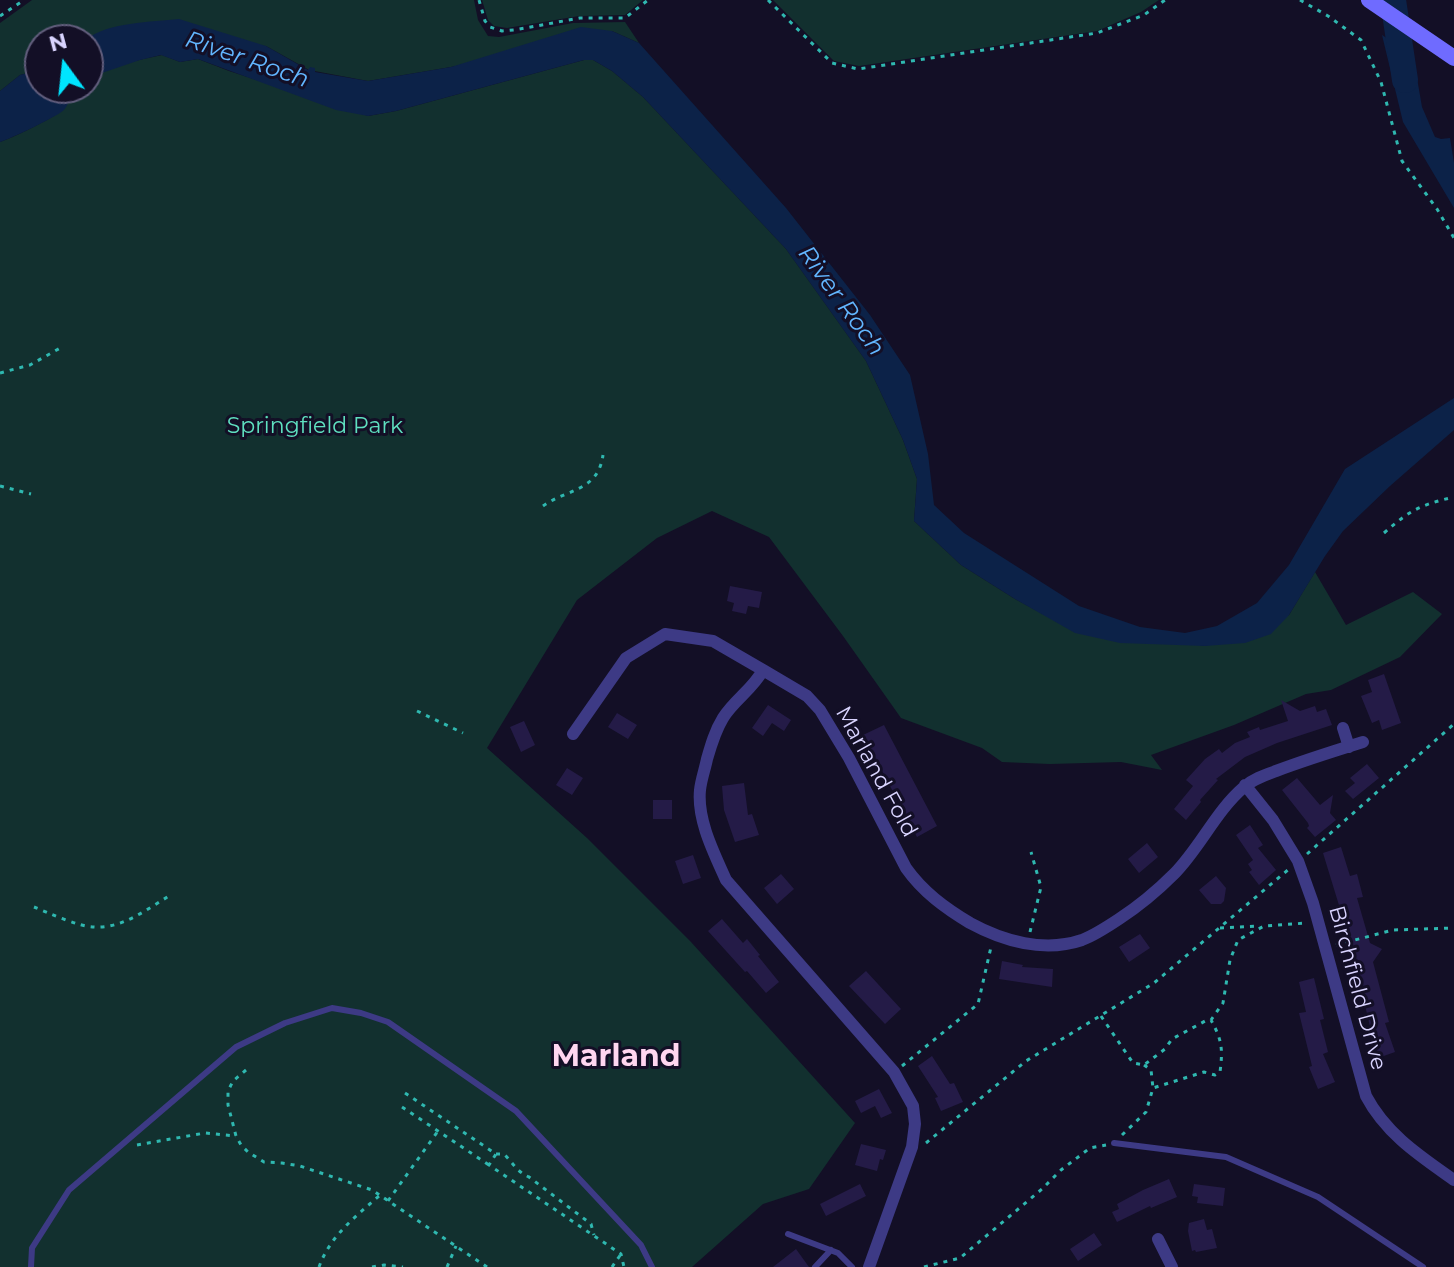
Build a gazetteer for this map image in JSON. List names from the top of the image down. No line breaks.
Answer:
{"streets":{"street":["Marland Fold","Birchfield Drive"]},"crossings":[["Marland Fold","Birchfield Drive"]],"districts":["Marland"],"water":["River Roch"],"parks":["Springfield Park"],"north":"top"}
